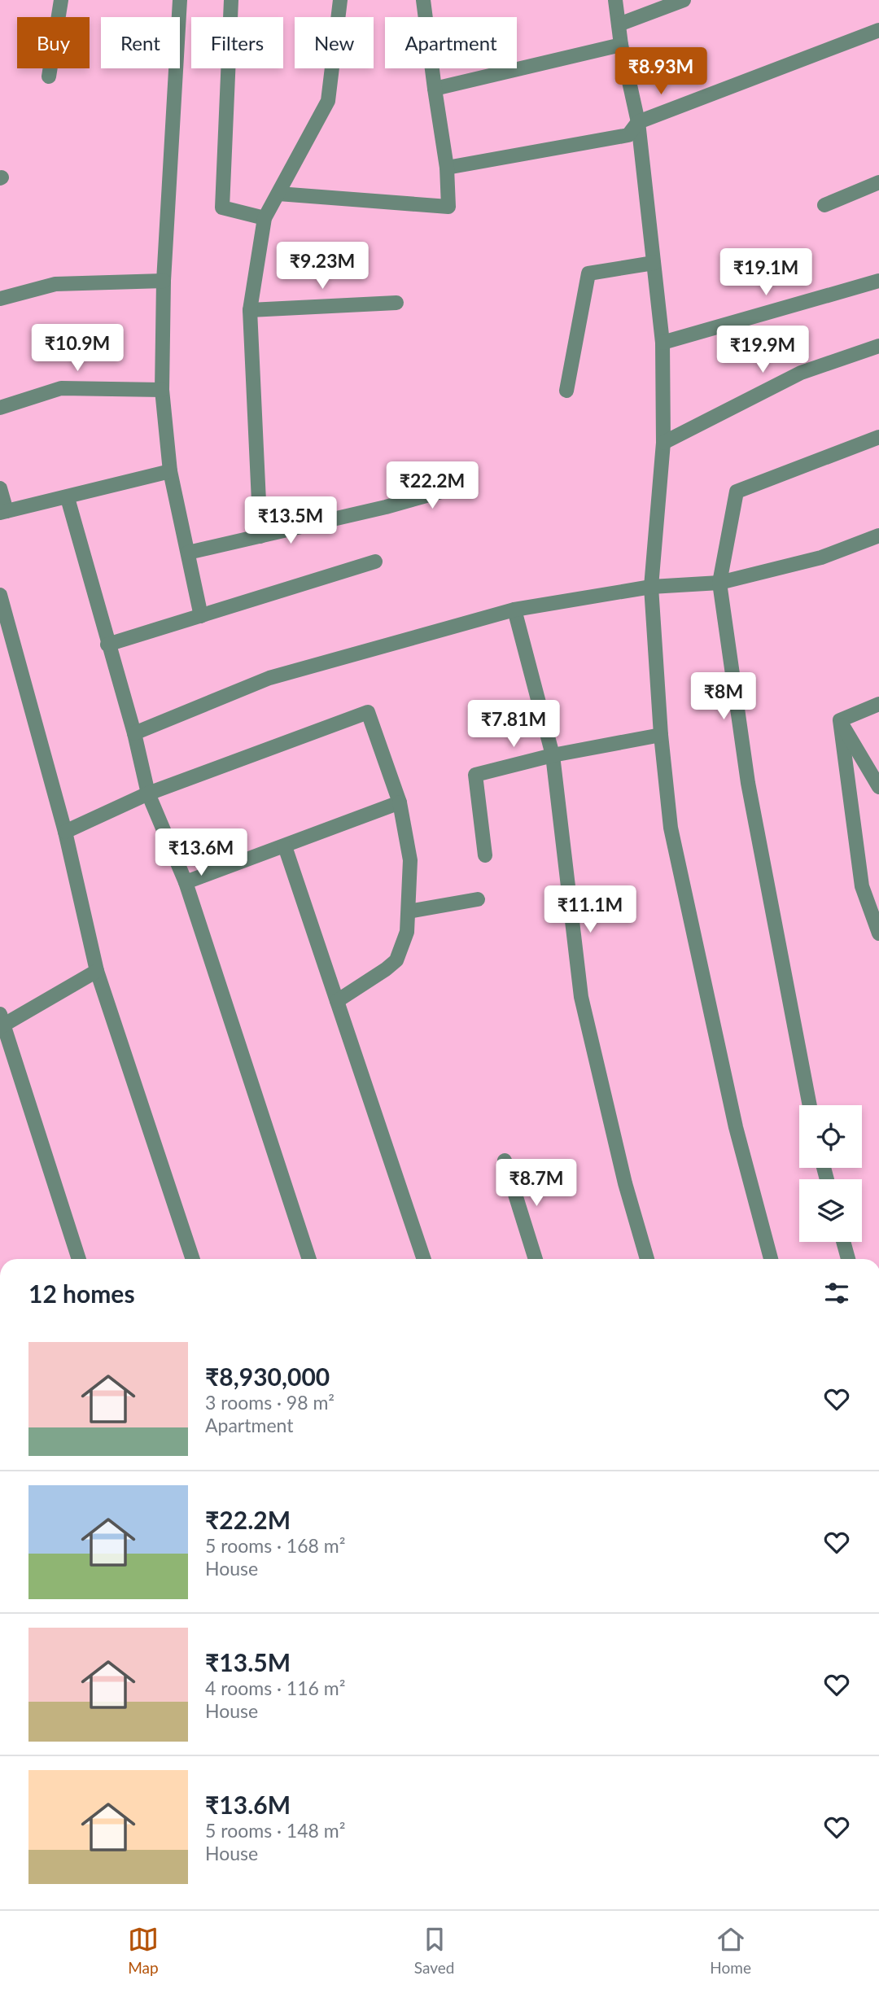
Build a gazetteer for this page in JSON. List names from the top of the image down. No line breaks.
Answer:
{"page":{"chip":["Buy","Rent","Filters","New","Apartment"],"price":["₹8.93M","₹9.23M","₹19.1M","₹10.9M","₹19.9M","₹22.2M","₹13.5M","₹8M","₹7.81M","₹13.6M","₹11.1M","₹8.7M"],"heading":"12 homes","list":[{"name":"₹8,930,000","note":"3 rooms · 98 m² · Apartment"},{"name":"₹22.2M","note":"5 rooms · 168 m² · House"},{"name":"₹13.5M","note":"4 rooms · 116 m² · House"},{"name":"₹13.6M","note":"5 rooms · 148 m² · House"}],"tabs":["Map","Saved","Home"]}}
